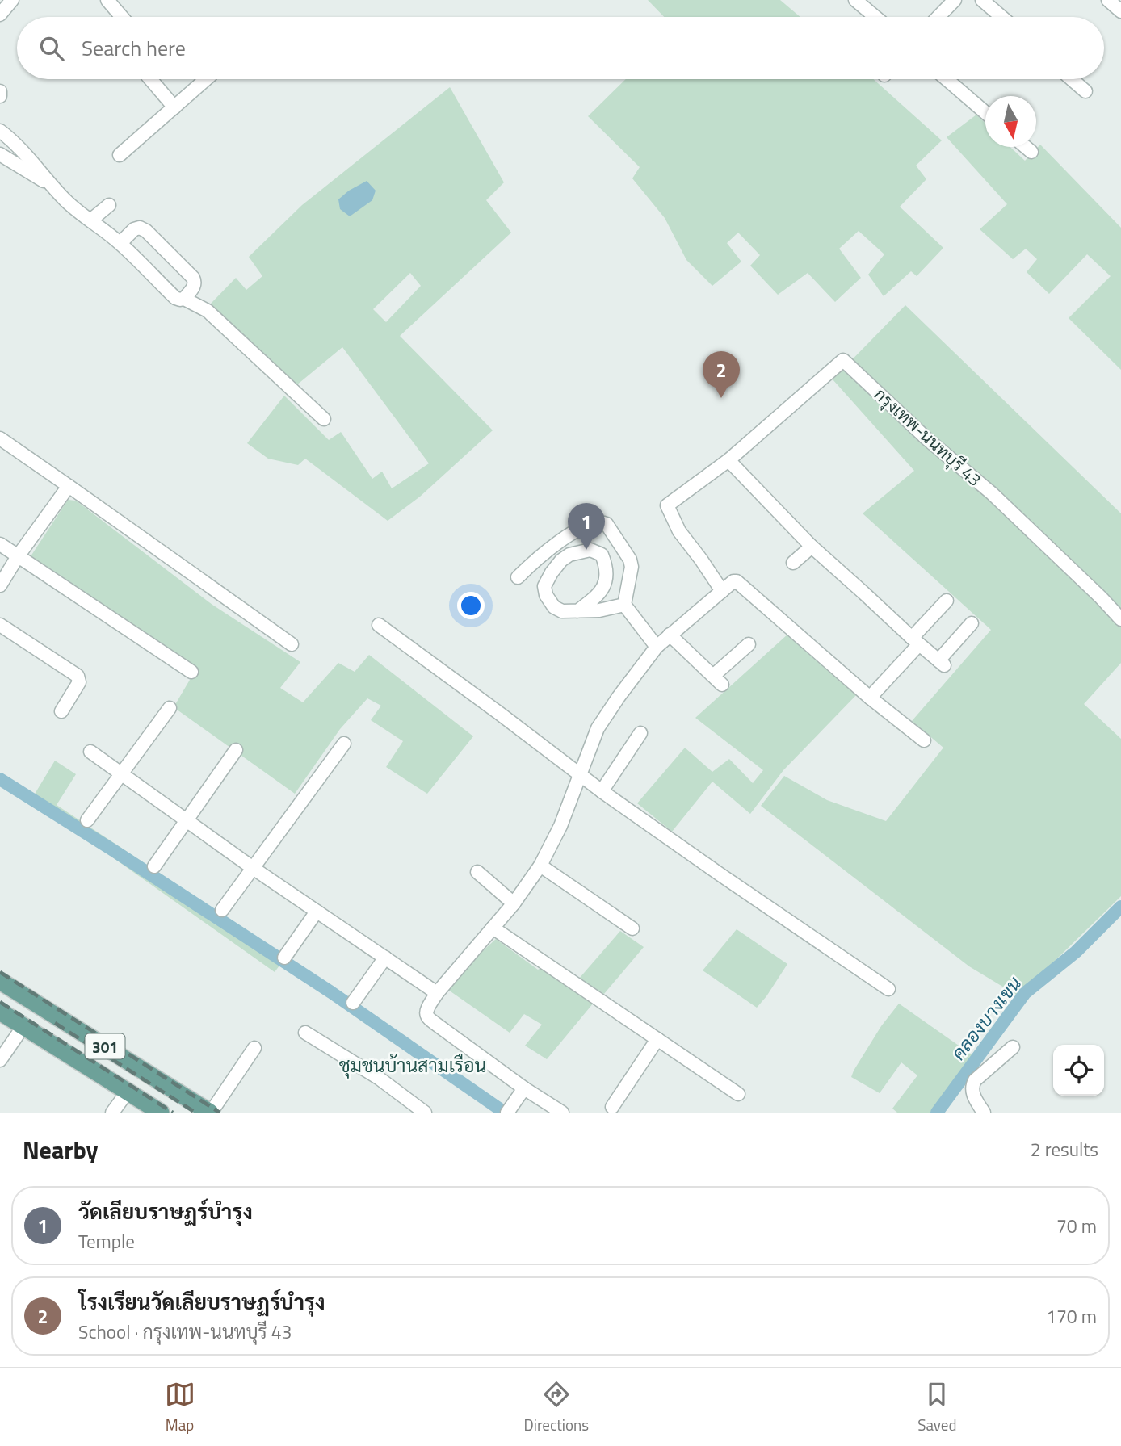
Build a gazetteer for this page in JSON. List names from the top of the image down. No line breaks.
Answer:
{"streets":{"main road":["301"],"street":["กรุงเทพ-นนทบุรี 43"]},"districts":["ชุมชนบ้านสามเรือน"],"water":["คลองบางเขน"],"north":"bottom","page":{"search":"Search here","pins":["2","1"],"heading":["Nearby","2 results"],"list":[{"mark":"1","name":"วัดเลียบราษฏร์บำรุง","note":"Temple","value":"70 m"},{"mark":"2","name":"โรงเรียนวัดเลียบราษฏร์บำรุง","note":"School · กรุงเทพ-นนทบุรี 43","value":"170 m"}],"nav":["Map","Directions","Saved"]}}
